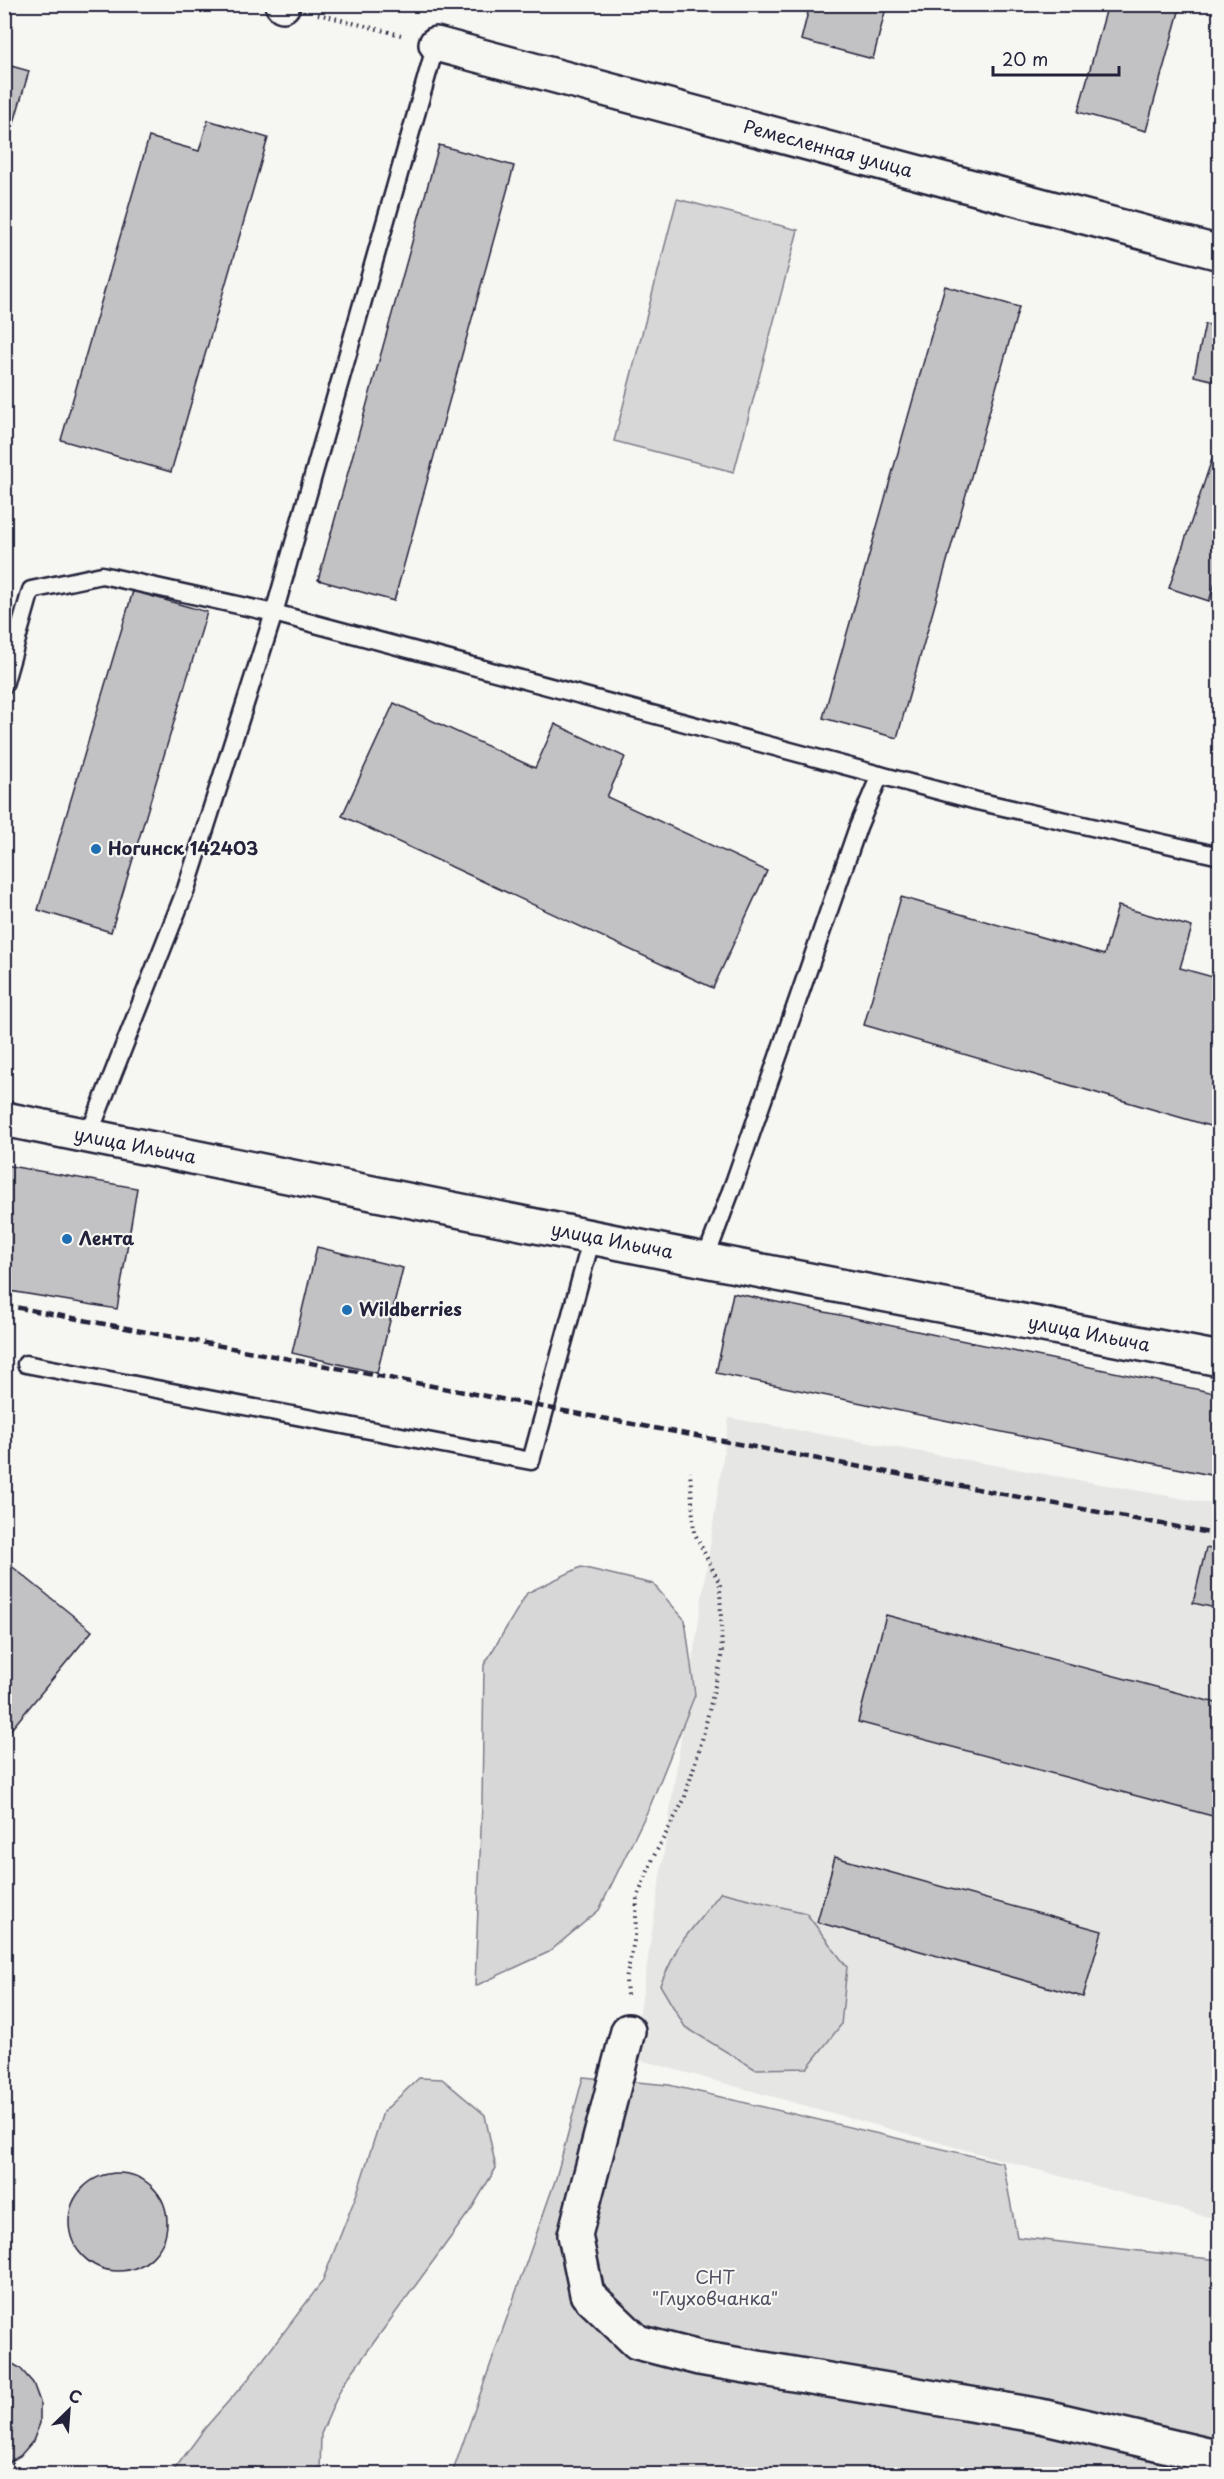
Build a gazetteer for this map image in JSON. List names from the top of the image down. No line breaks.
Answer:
{"streets":{"street":["Ремесленная улица","улица Ильича"]},"parks":["СНТ \"Глуховчанка\""],"places":["Ногинск 142403","Лента","Wildberries"],"scale_bar":"20 m","north":"top right"}
